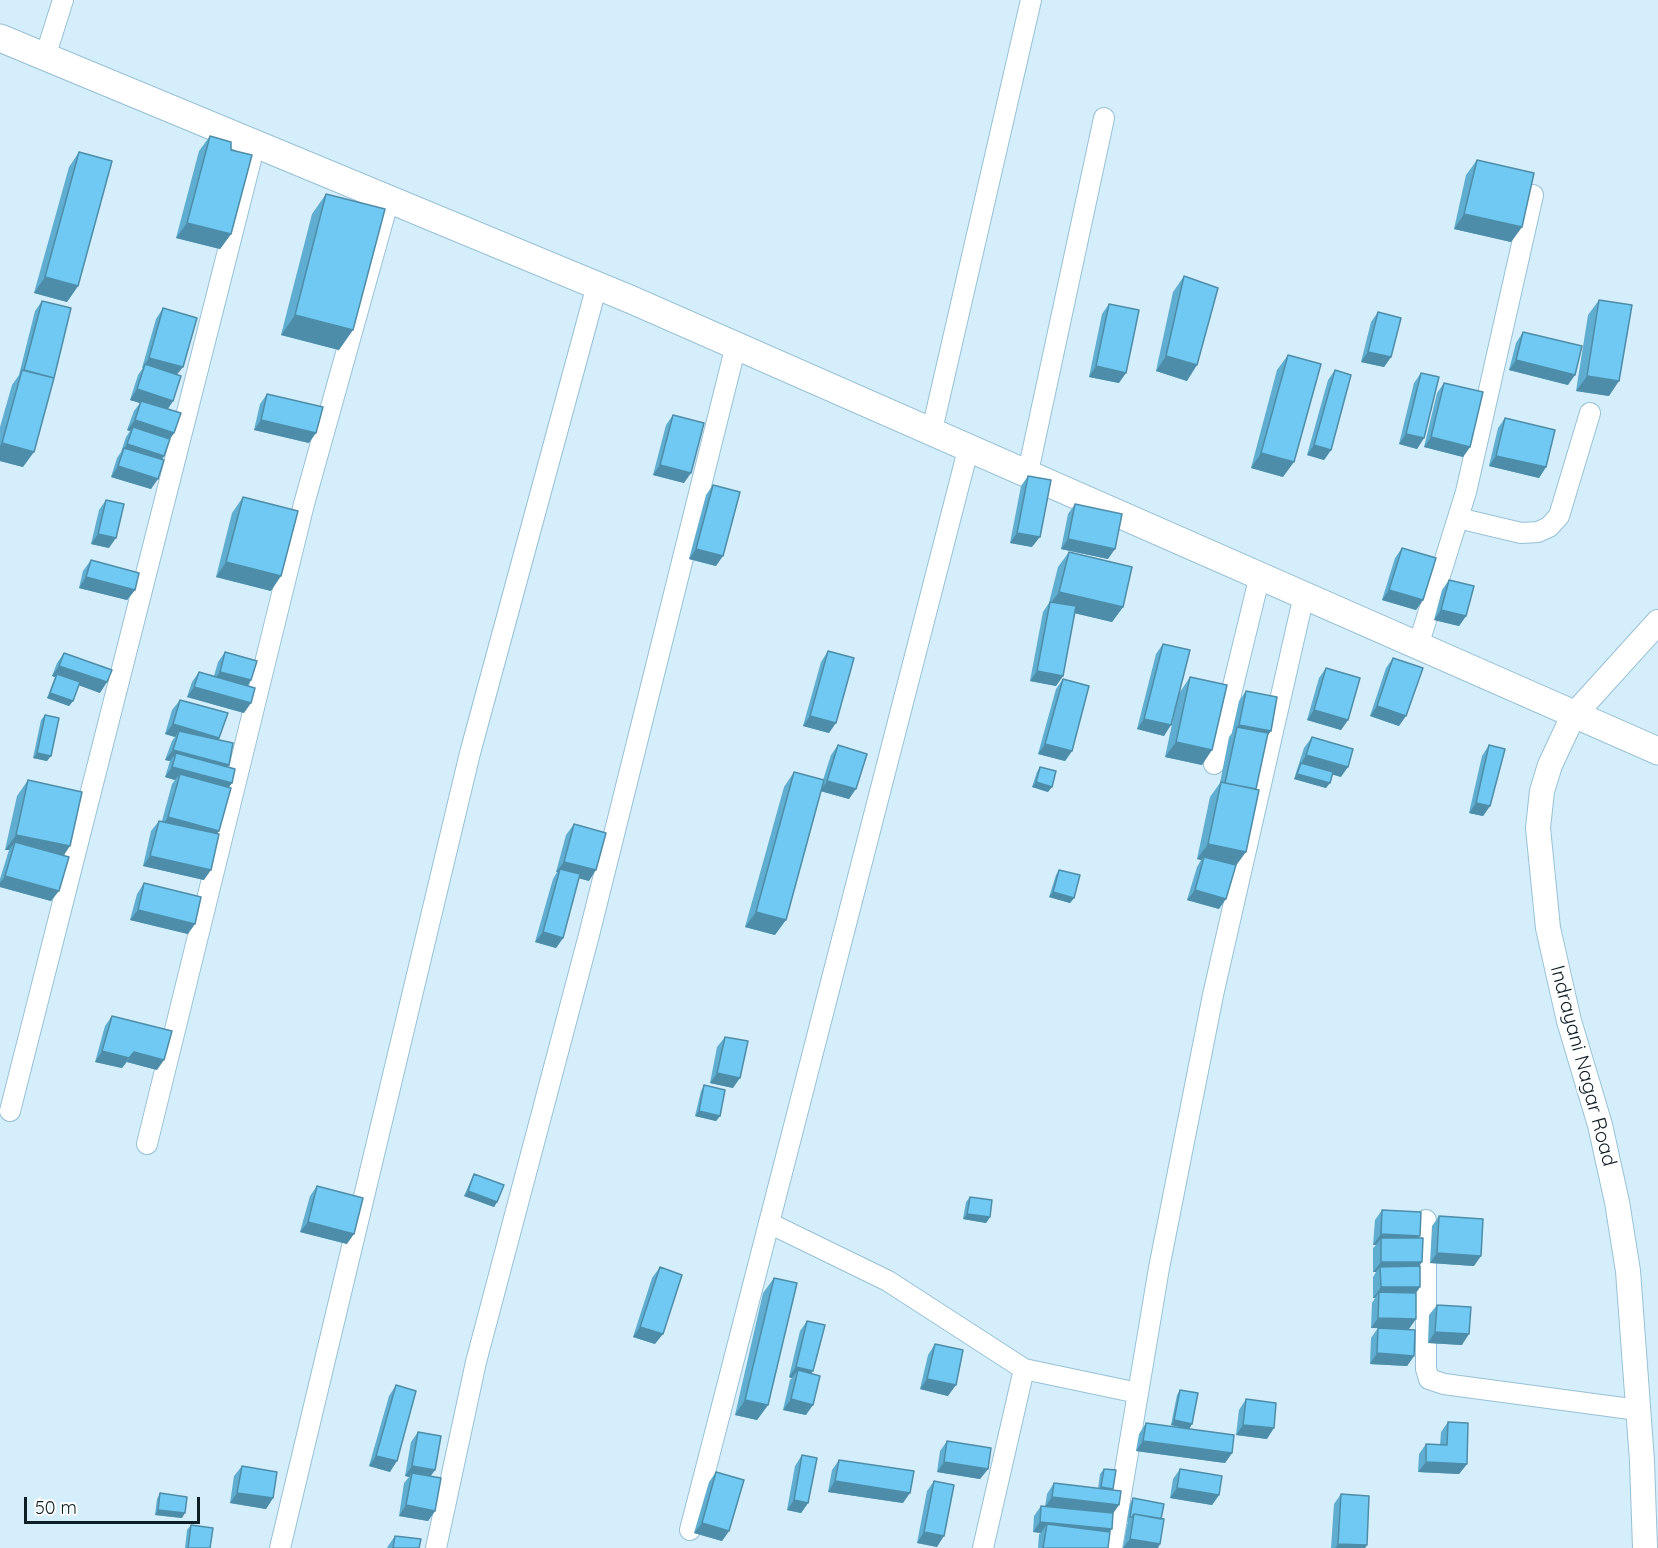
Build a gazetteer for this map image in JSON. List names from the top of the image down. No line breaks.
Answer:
{"streets":{"street":["Indrayani Nagar Road"]},"scale_bar":"50 m"}
